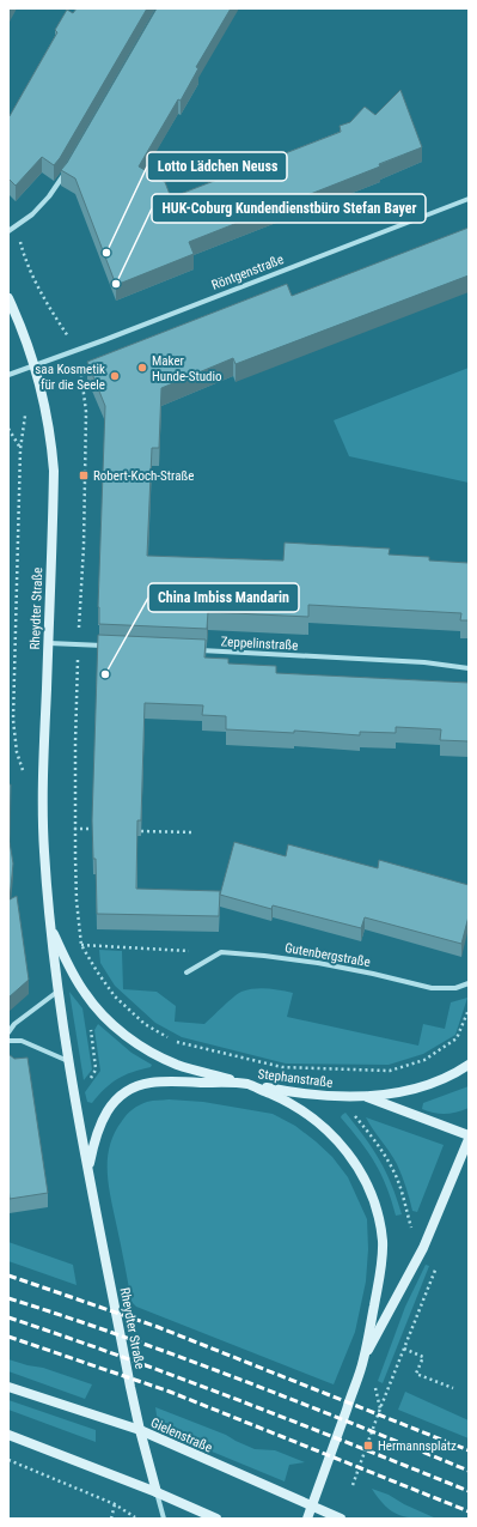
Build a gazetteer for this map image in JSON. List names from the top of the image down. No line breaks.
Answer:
{"streets":{"main road":["Rheydter Straße","Stephanstraße","Gielenstraße"],"street":["Röntgenstraße","Zeppelinstraße","Gutenbergstraße"]},"crossings":[["Röntgenstraße","Rheydter Straße"],["Rheydter Straße","Stephanstraße"],["Rheydter Straße","Gielenstraße"],["Stephanstraße","Gielenstraße"]],"places":{"other":["Lotto Lädchen Neuss","HUK-Coburg Kundendienstbüro Stefan Bayer","Maker Hunde-Studio","saa Kosmetik für die Seele","China Imbiss Mandarin"],"transit":["Robert-Koch-Straße","Hermannsplatz"]}}
